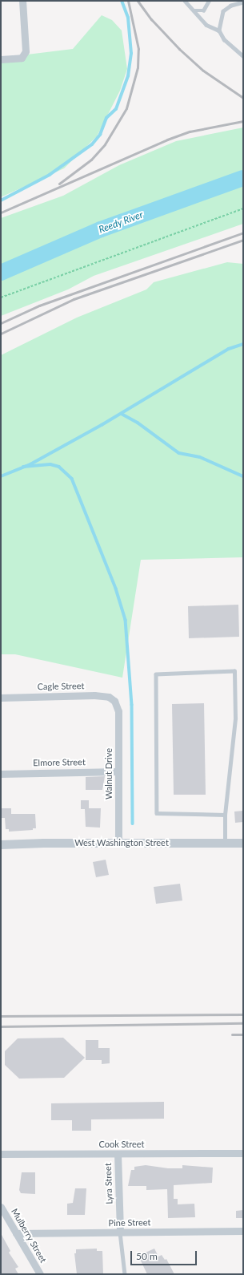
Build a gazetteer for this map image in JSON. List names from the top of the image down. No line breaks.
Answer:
{"streets":{"street":["Cagle Street","Elmore Street","Walnut Drive","West Washington Street","Cook Street","Lyra Street","Pine Street","Mulberry Street"]},"crossings":[["Cagle Street","Walnut Drive"],["Elmore Street","Walnut Drive"],["Walnut Drive","West Washington Street"],["Cook Street","Lyra Street"],["Lyra Street","Pine Street"],["Pine Street","Mulberry Street"]],"water":["Reedy River"],"scale_bar":"50 m"}
